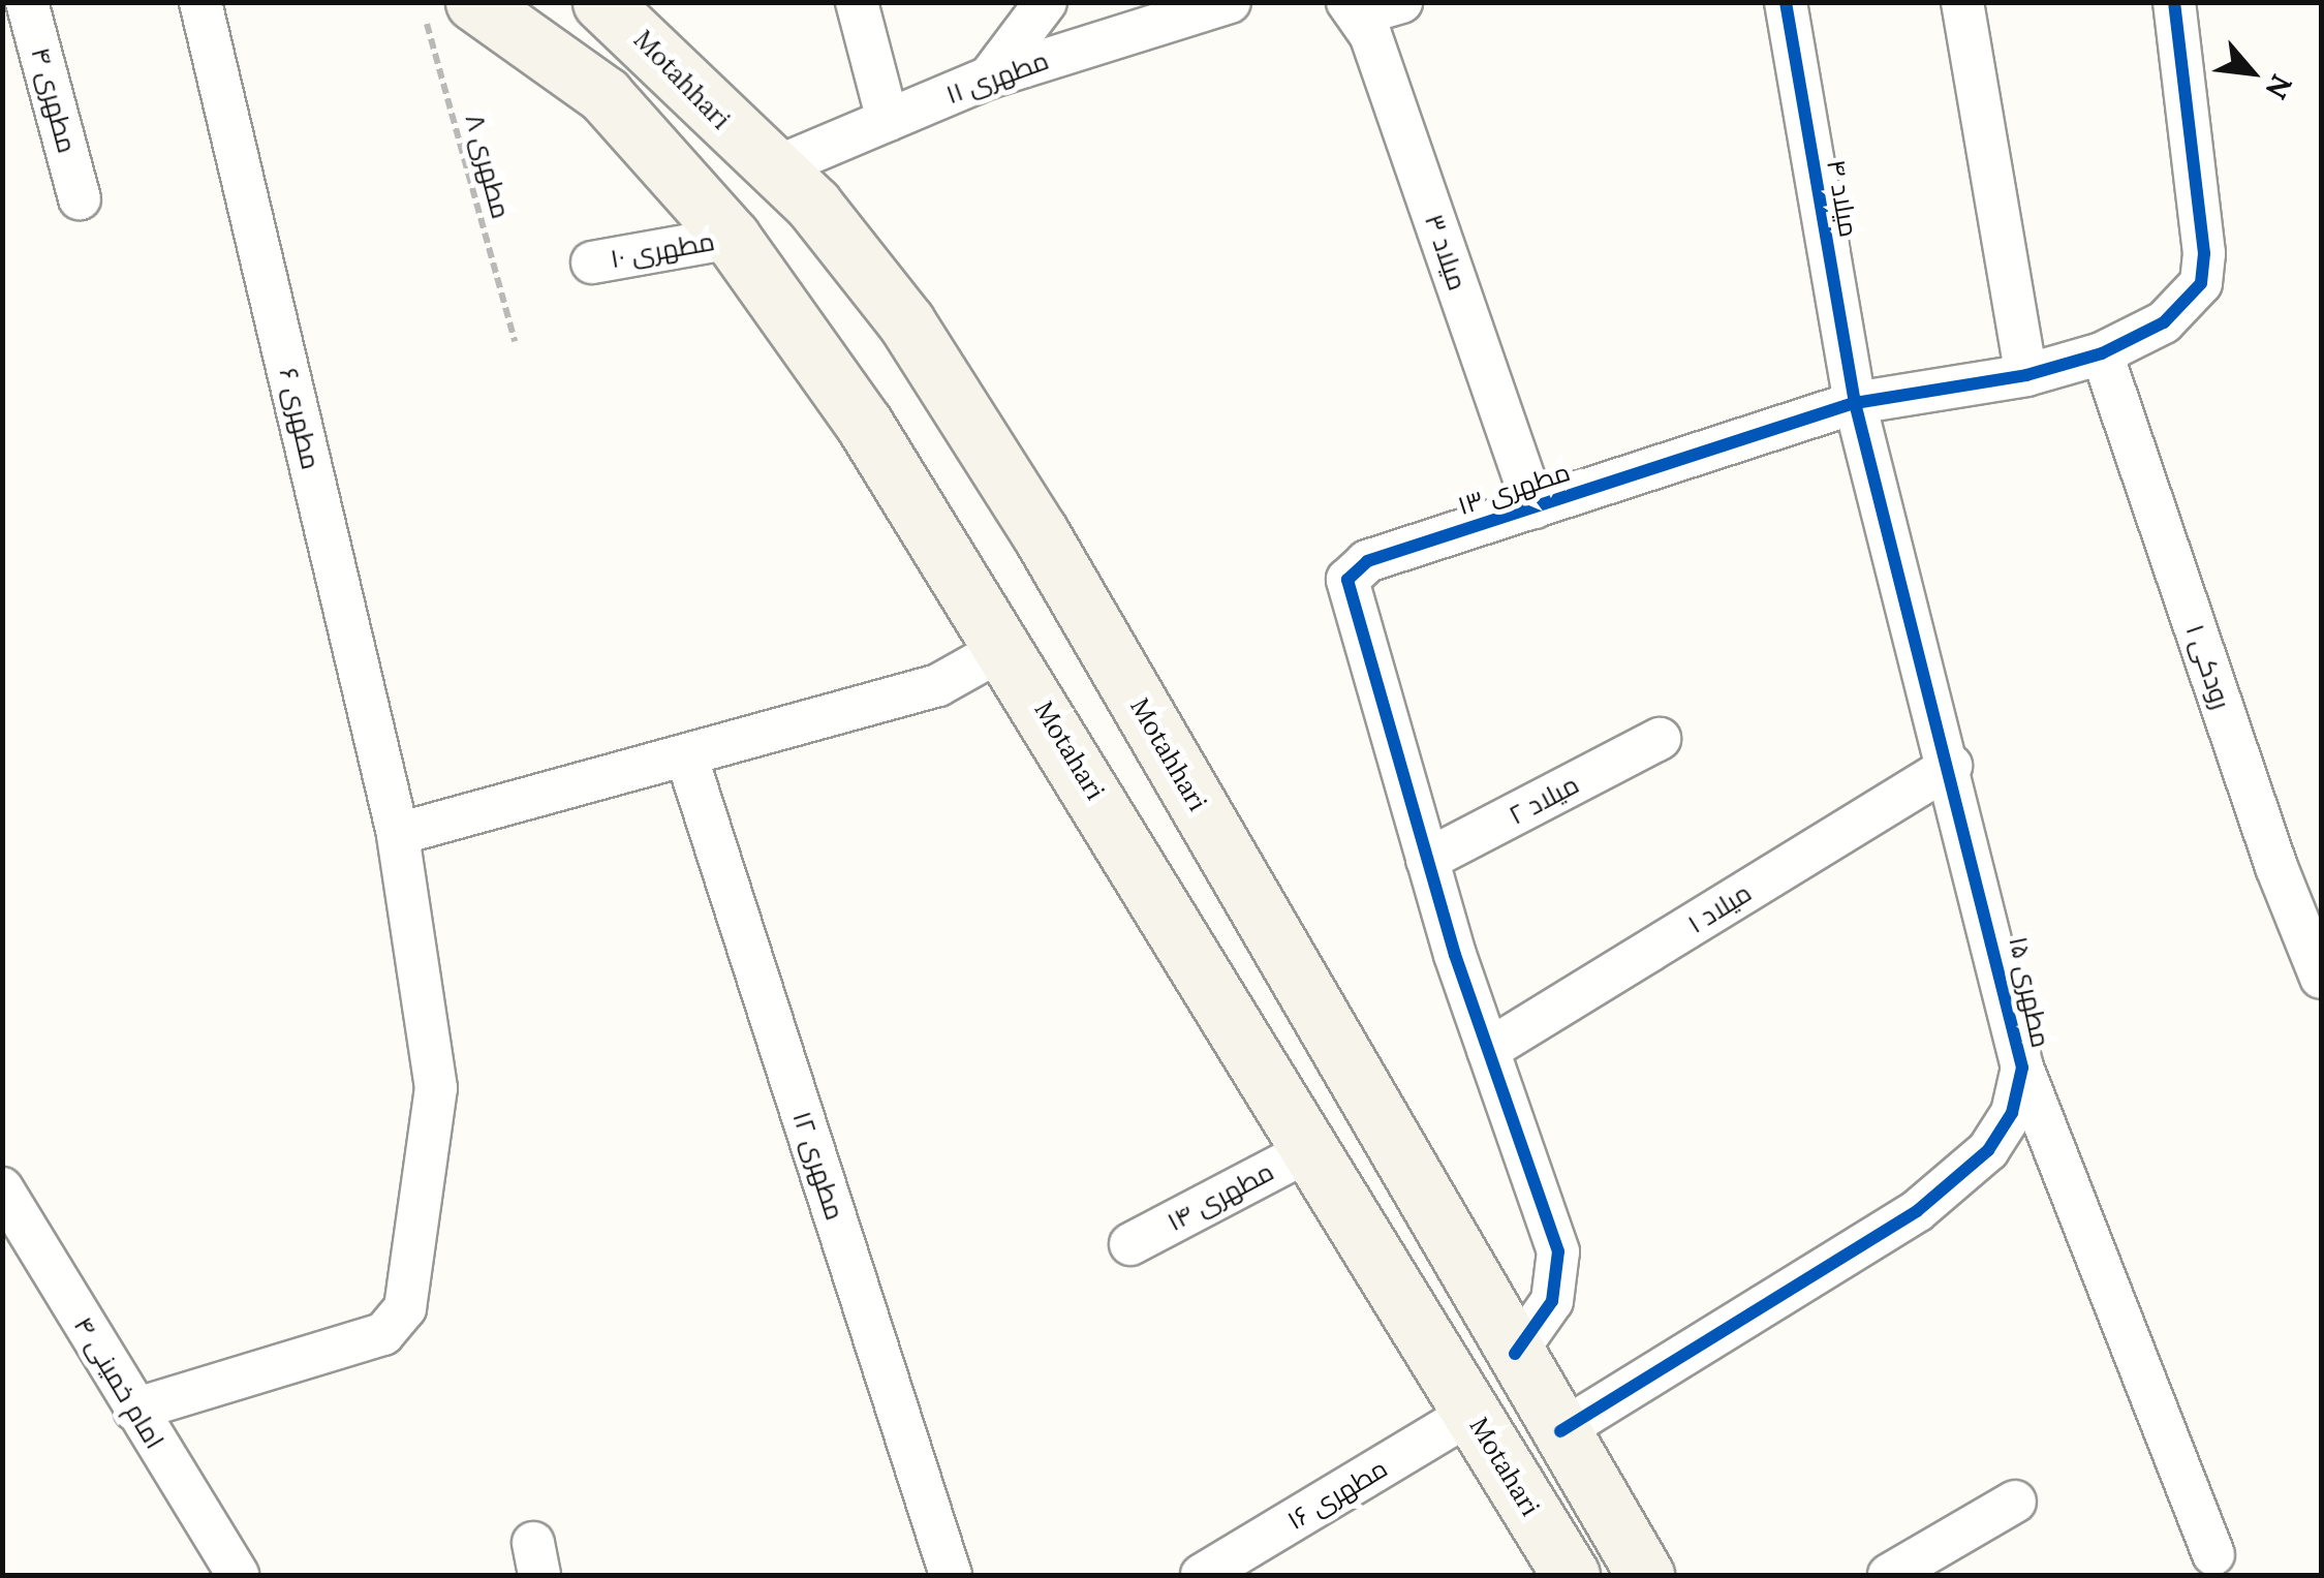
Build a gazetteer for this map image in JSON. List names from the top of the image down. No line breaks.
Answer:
{"streets":{"main road":["Motahhari","Motahari"],"street":["مطهری ۱۱","مطهری ۴","میلاد ۴","مطهری ۱۰","میلاد ۳","مطهری ۶","مطهری ۱۳","رودکی ۱","میلاد ۲","میلاد ۱","مطهری ۱۵","مطهری ۱۲","مطهری ۱۴","امام خمینی ۴","مطهری ۱۶"],"path":["مطهری ۸"]},"crossings":[["مطهری ۱۱","Motahhari"],["Motahhari","مطهری ۱۳"],["Motahhari","مطهری ۱۵"],["میلاد ۴","مطهری ۱۳"],["میلاد ۴","مطهری ۱۵"],["مطهری ۱۰","Motahari"],["میلاد ۳","مطهری ۱۳"],["مطهری ۶","امام خمینی ۴"],["مطهری ۱۳","رودکی ۱"],["مطهری ۱۳","میلاد ۲"],["مطهری ۱۳","میلاد ۱"],["مطهری ۱۳","مطهری ۱۵"],["Motahari","مطهری ۱۴"],["Motahari","مطهری ۱۶"],["میلاد ۱","مطهری ۱۵"]],"north":"bottom right"}
